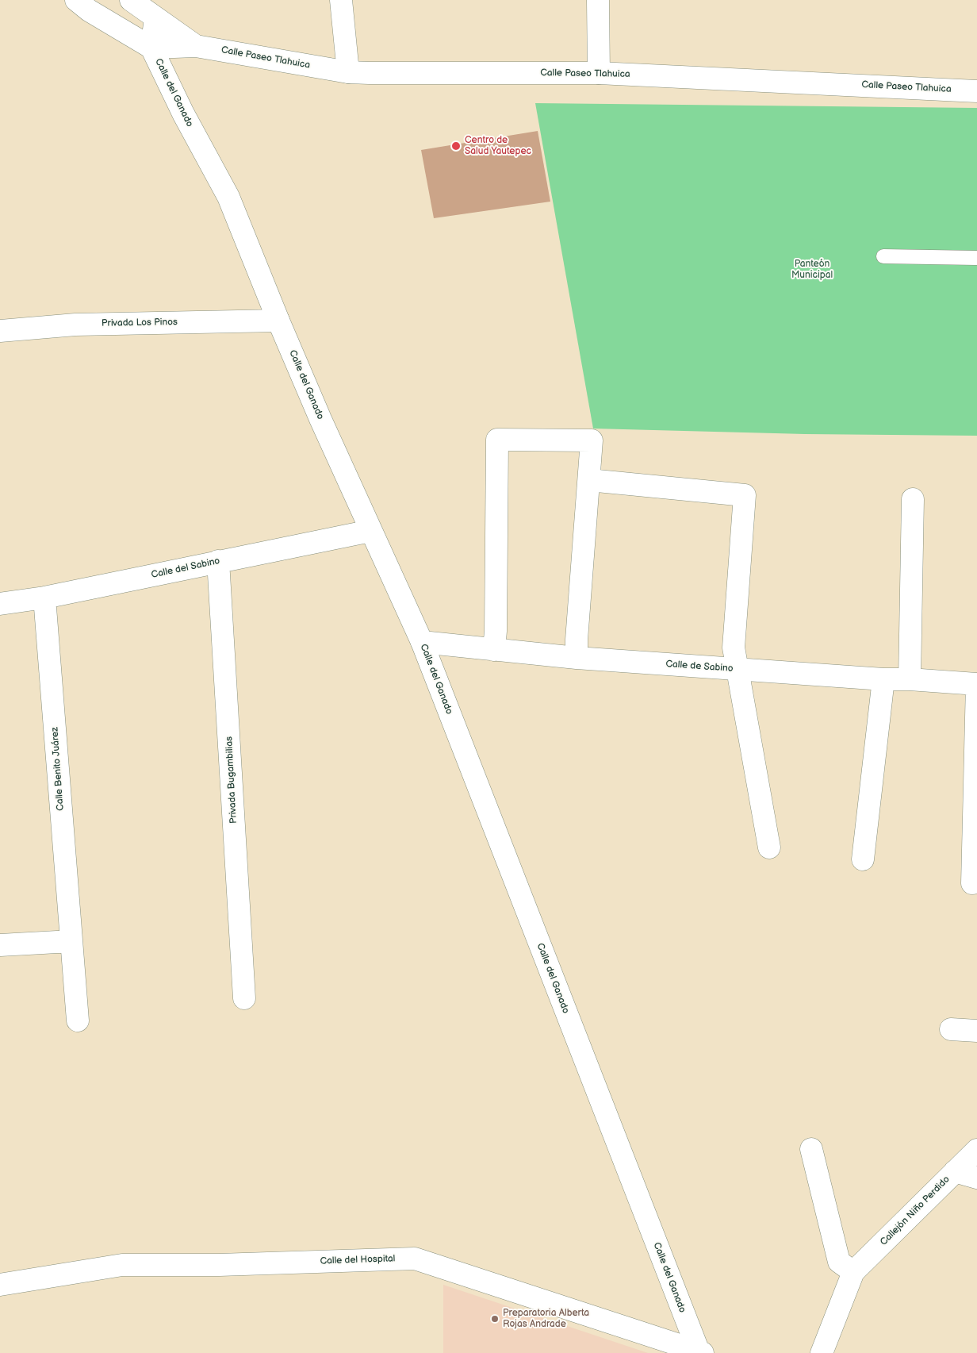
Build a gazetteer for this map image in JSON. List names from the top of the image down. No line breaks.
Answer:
{"streets":{"street":["Calle Paseo Tlahuica","Calle del Ganado","Privada Los Pinos","Calle del Sabino","Calle de Sabino","Calle Benito Juárez","Privada Bugambilias","Callejón Niño Perdido","Calle del Hospital"]},"crossings":[["Calle Paseo Tlahuica","Calle del Ganado"],["Calle del Ganado","Privada Los Pinos"],["Calle del Ganado","Calle del Sabino"],["Calle del Ganado","Calle de Sabino"],["Calle del Ganado","Calle del Hospital"],["Calle del Sabino","Calle Benito Juárez"],["Calle del Sabino","Privada Bugambilias"]],"parks":["Panteón Municipal"],"places":["Centro de Salud Yautepec","Preparatoria Alberta Rojas Andrade"]}
